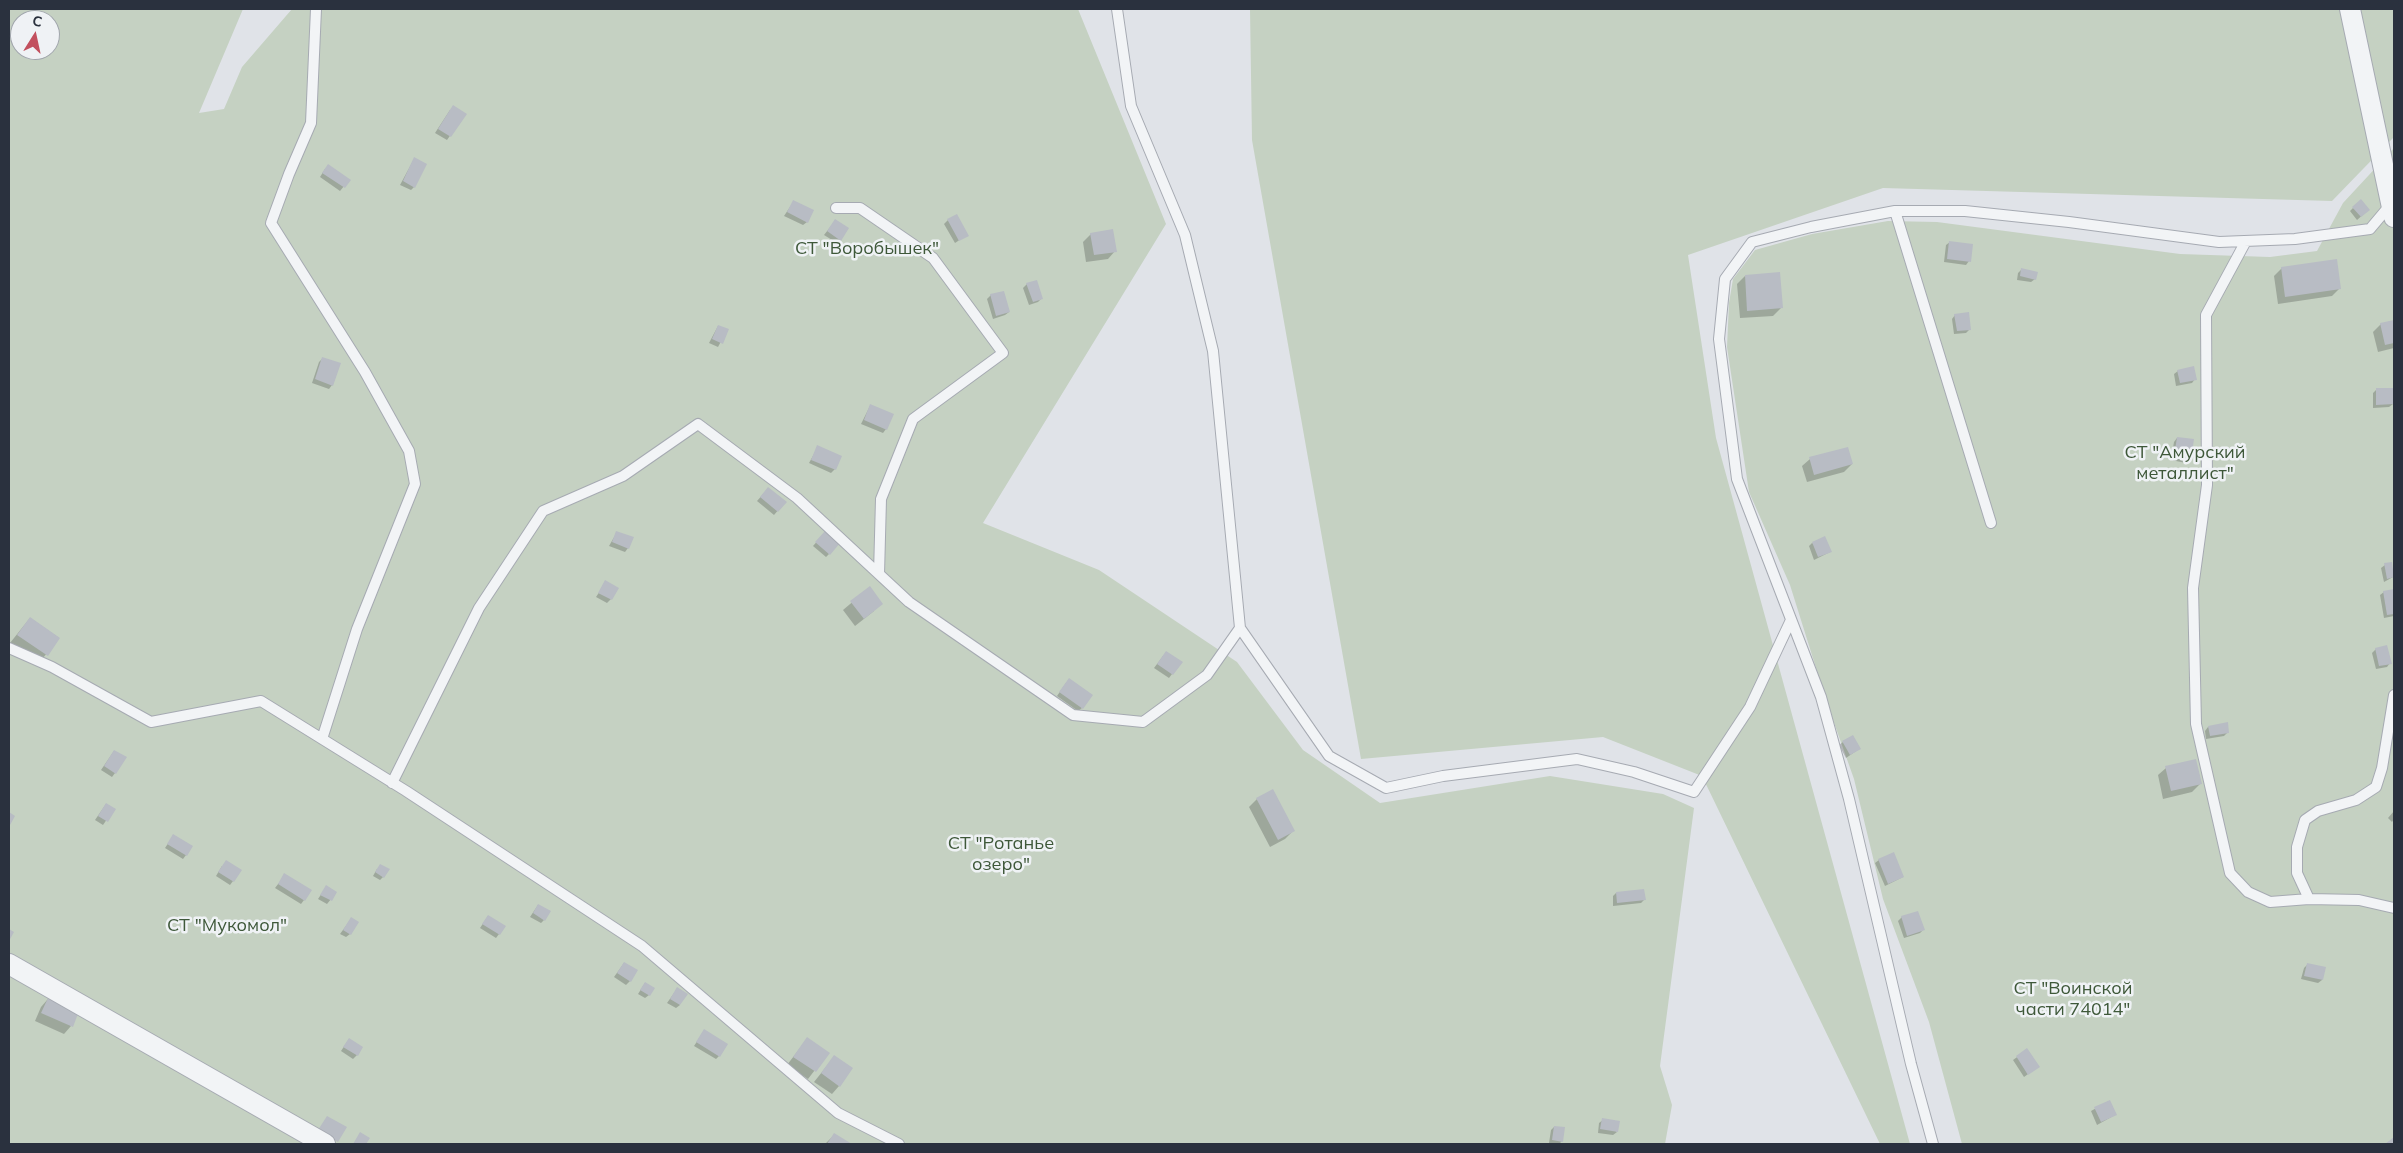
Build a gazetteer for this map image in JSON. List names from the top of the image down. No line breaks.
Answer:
{"parks":["СТ \"Воробышек\"","СТ \"Амурский металлист\"","СТ \"Ротанье озеро\"","СТ \"Мукомол\"","СТ \"Воинской части 74014\""],"north":"top"}
